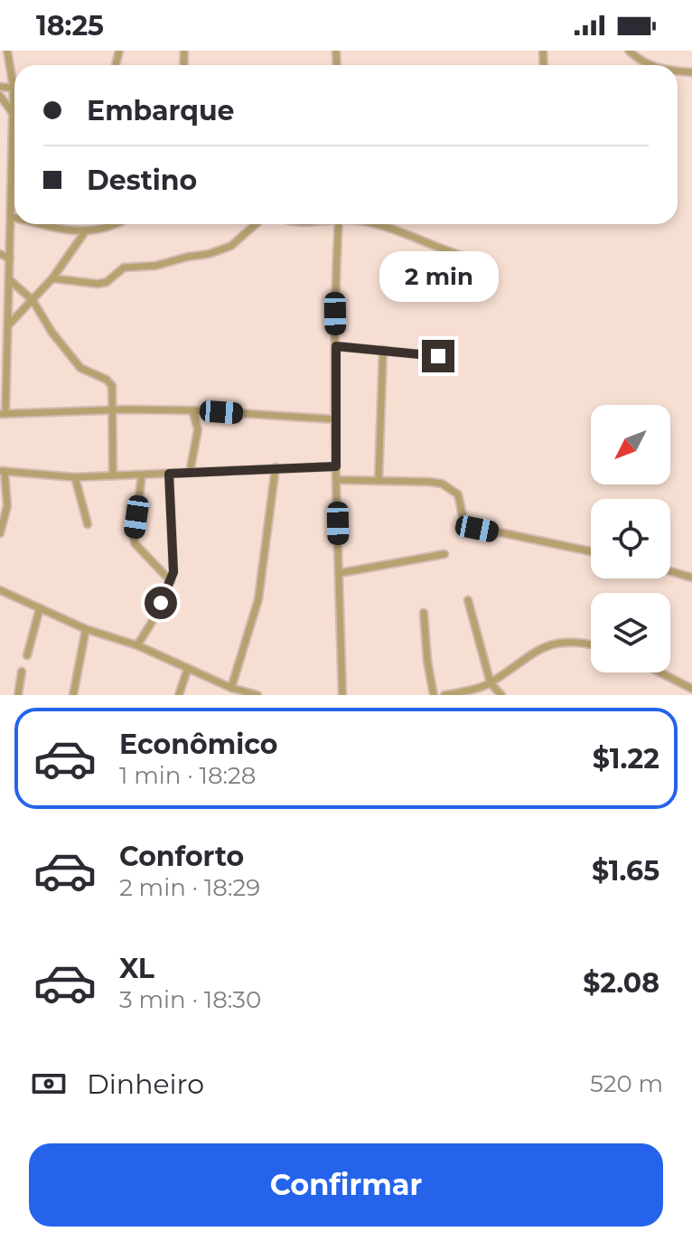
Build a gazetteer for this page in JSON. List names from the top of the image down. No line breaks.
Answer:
{"north":"bottom left","page":{"status":"18:25","banner":["Embarque","Destino"],"bubble":"2 min","list":[{"name":"Econômico","note":"1 min · 18:28","value":"$1.22"},{"name":"Conforto","note":"2 min · 18:29","value":"$1.65"},{"name":"XL","note":"3 min · 18:30","value":"$2.08"}],"pay":["Dinheiro","520 m"],"buttons":"Confirmar"}}
